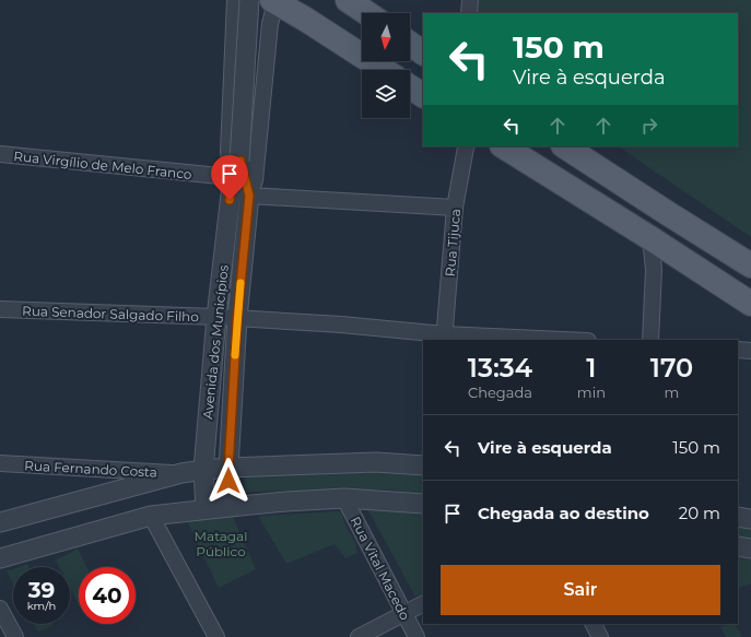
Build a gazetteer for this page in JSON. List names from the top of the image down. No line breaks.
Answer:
{"streets":{"street":["Rua Virgílio de Melo Franco","Rua Tijuca","Rua Senador Salgado Filho","Avenida dos Municípios","Rua Fernando Costa","Rua Vital Macedo"]},"crossings":[["Rua Virgílio de Melo Franco","Avenida dos Municípios"],["Rua Tijuca","Rua Senador Salgado Filho"],["Rua Senador Salgado Filho","Avenida dos Municípios"]],"parks":["Matagal Público"],"north":"bottom","page":{"turn":["150 m","Vire à esquerda"],"eta":["13:34","Chegada","1","min","170","m"],"list":[{"name":"Vire à esquerda","value":"150 m"},{"name":"Chegada ao destino","value":"20 m"}],"buttons":"Sair","speed":"39 km/h","limit":"40"}}
